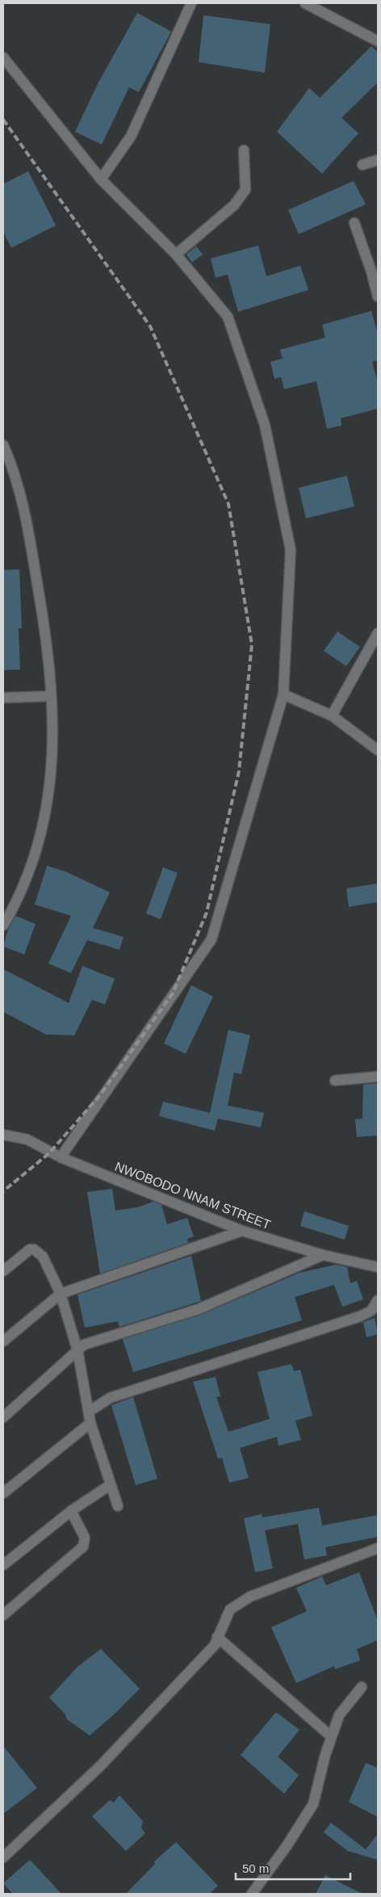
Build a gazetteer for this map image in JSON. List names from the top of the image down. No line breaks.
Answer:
{"streets":{"street":["NWOBODO NNAM STREET"]},"scale_bar":"50 m"}
